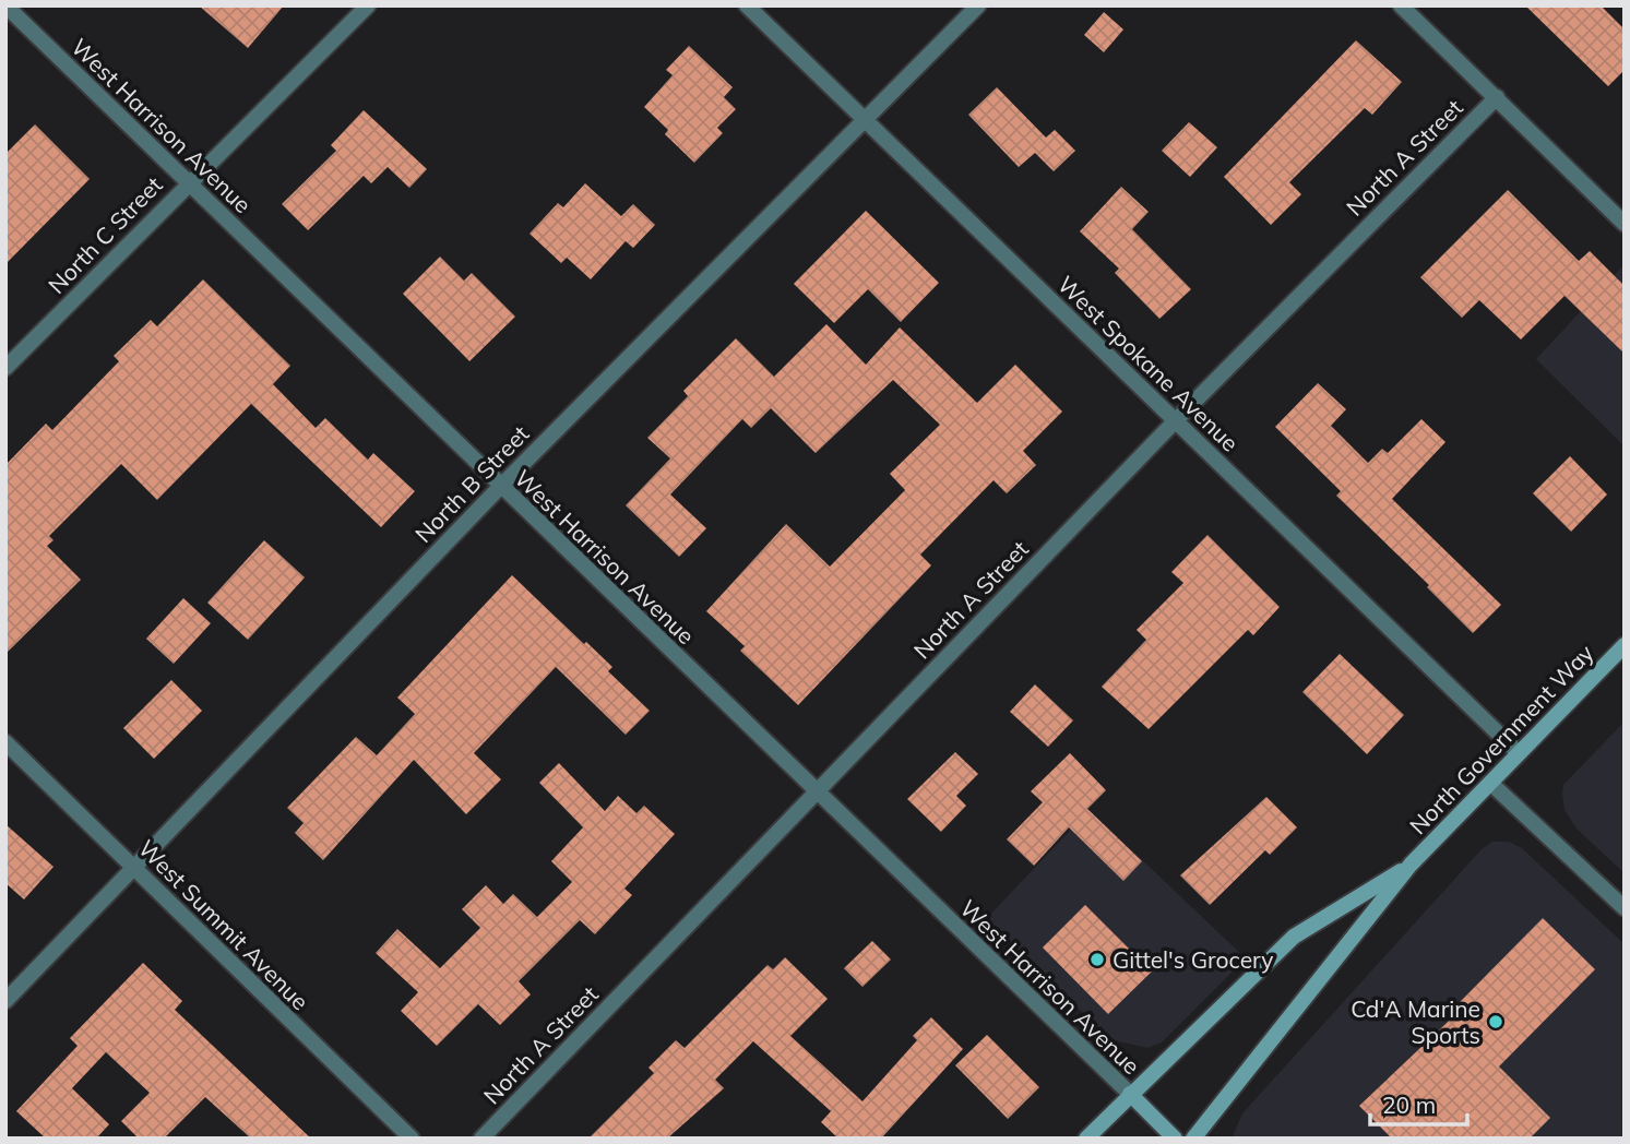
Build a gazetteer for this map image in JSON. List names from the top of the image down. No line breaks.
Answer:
{"streets":{"main road":["West Harrison Avenue","North Government Way"],"street":["North A Street","North C Street","West Spokane Avenue","North B Street","West Summit Avenue"]},"crossings":[["West Harrison Avenue","North A Street"],["West Harrison Avenue","North C Street"],["West Harrison Avenue","North B Street"],["West Harrison Avenue","North Government Way"],["North A Street","West Spokane Avenue"],["West Spokane Avenue","North B Street"],["West Spokane Avenue","North Government Way"],["North B Street","West Summit Avenue"]],"places":["Gittel's Grocery","Cd'A Marine Sports"],"scale_bar":"20 m"}
